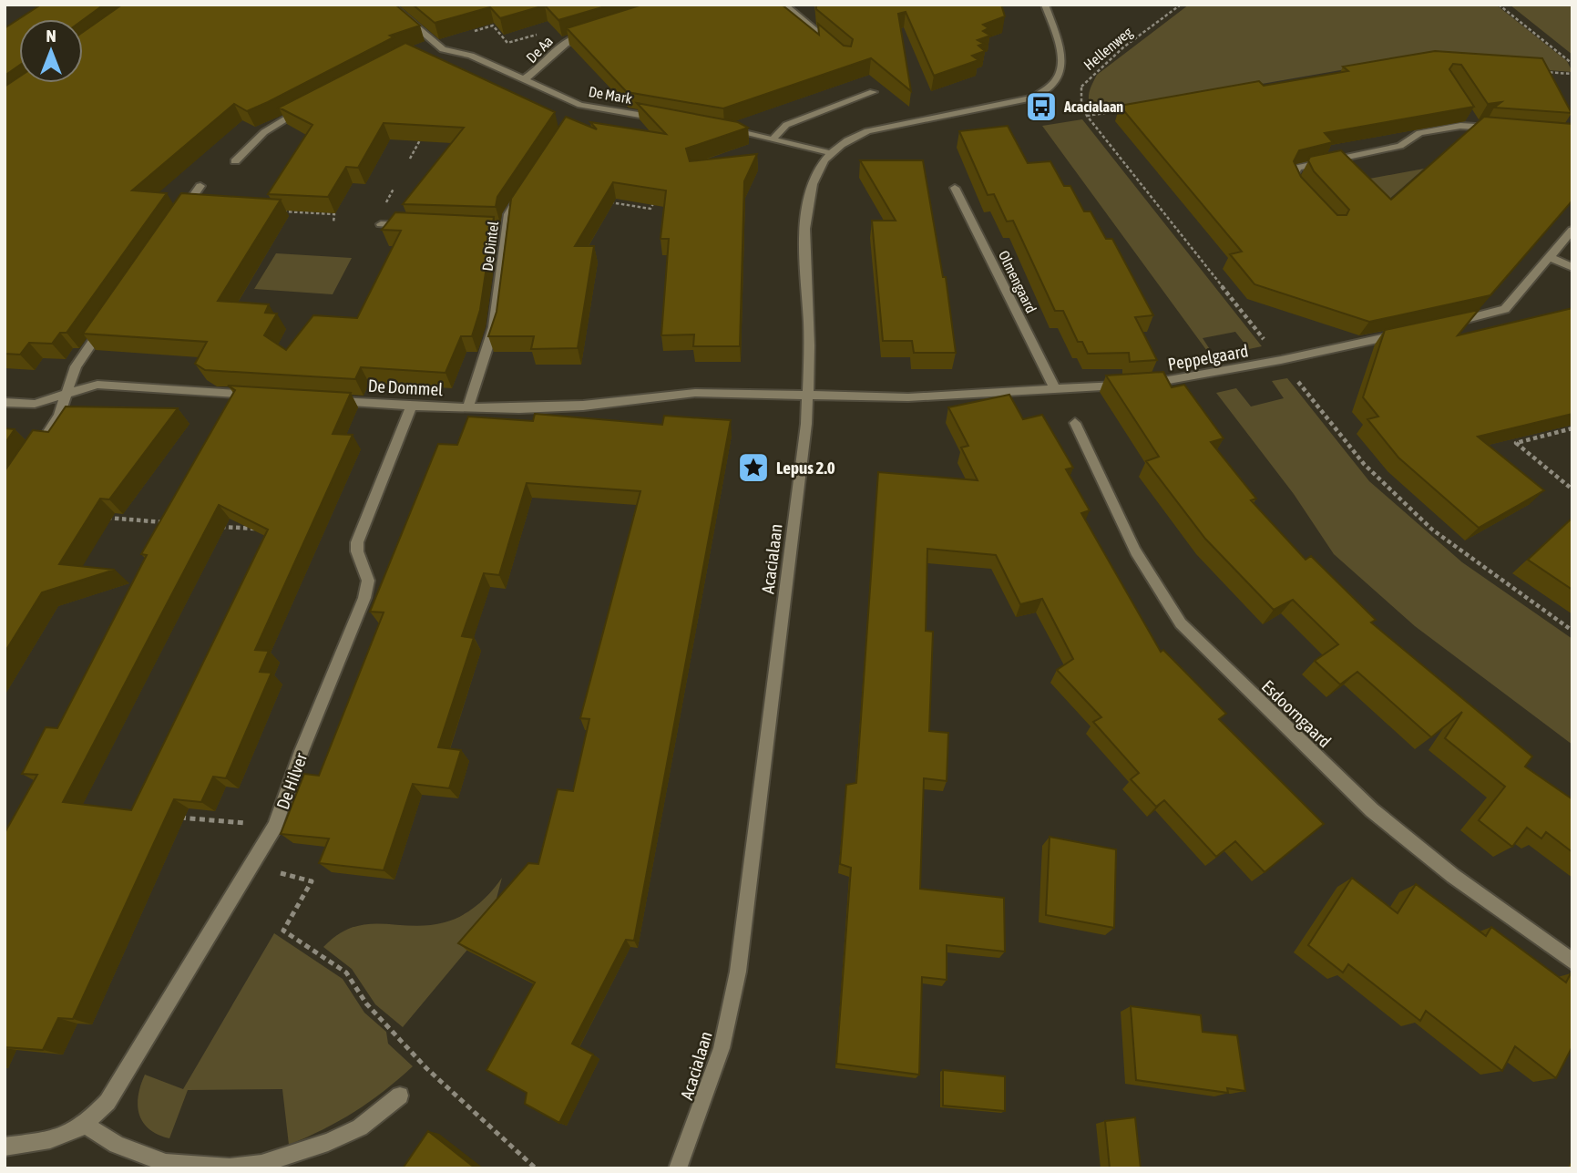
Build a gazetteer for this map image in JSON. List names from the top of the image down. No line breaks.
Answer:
{"streets":{"street":["De Aa","De Mark","De Dintel","Olmengaard","Peppelgaard","De Dommel","Acacialaan","Esdoorngaard","De Hilver"],"path":["Hellenweg"]},"crossings":[["De Aa","De Mark"],["De Dintel","De Dommel"],["Olmengaard","Peppelgaard"],["Peppelgaard","De Dommel"],["Peppelgaard","Acacialaan"],["De Dommel","Acacialaan"],["De Dommel","De Hilver"]],"places":{"bus stop":["Acacialaan"],"place":["Lepus 2.0"]},"north":"top"}
